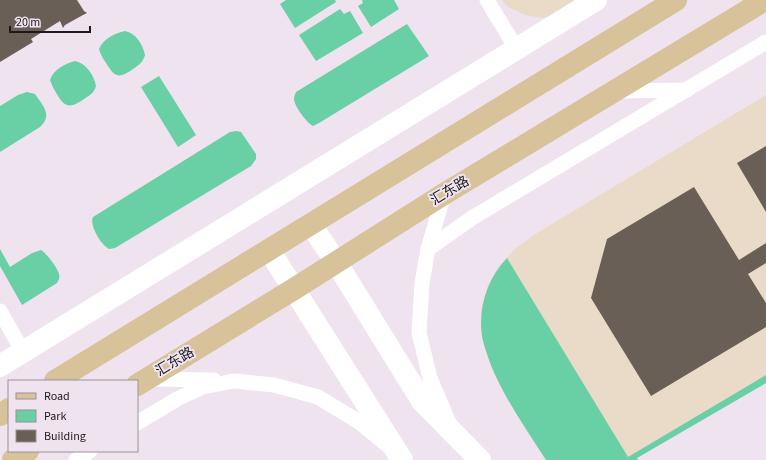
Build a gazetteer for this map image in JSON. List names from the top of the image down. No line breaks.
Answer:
{"streets":{"main road":["汇东路"]},"legend":["Road","Park","Building"],"scale_bar":"20 m"}
